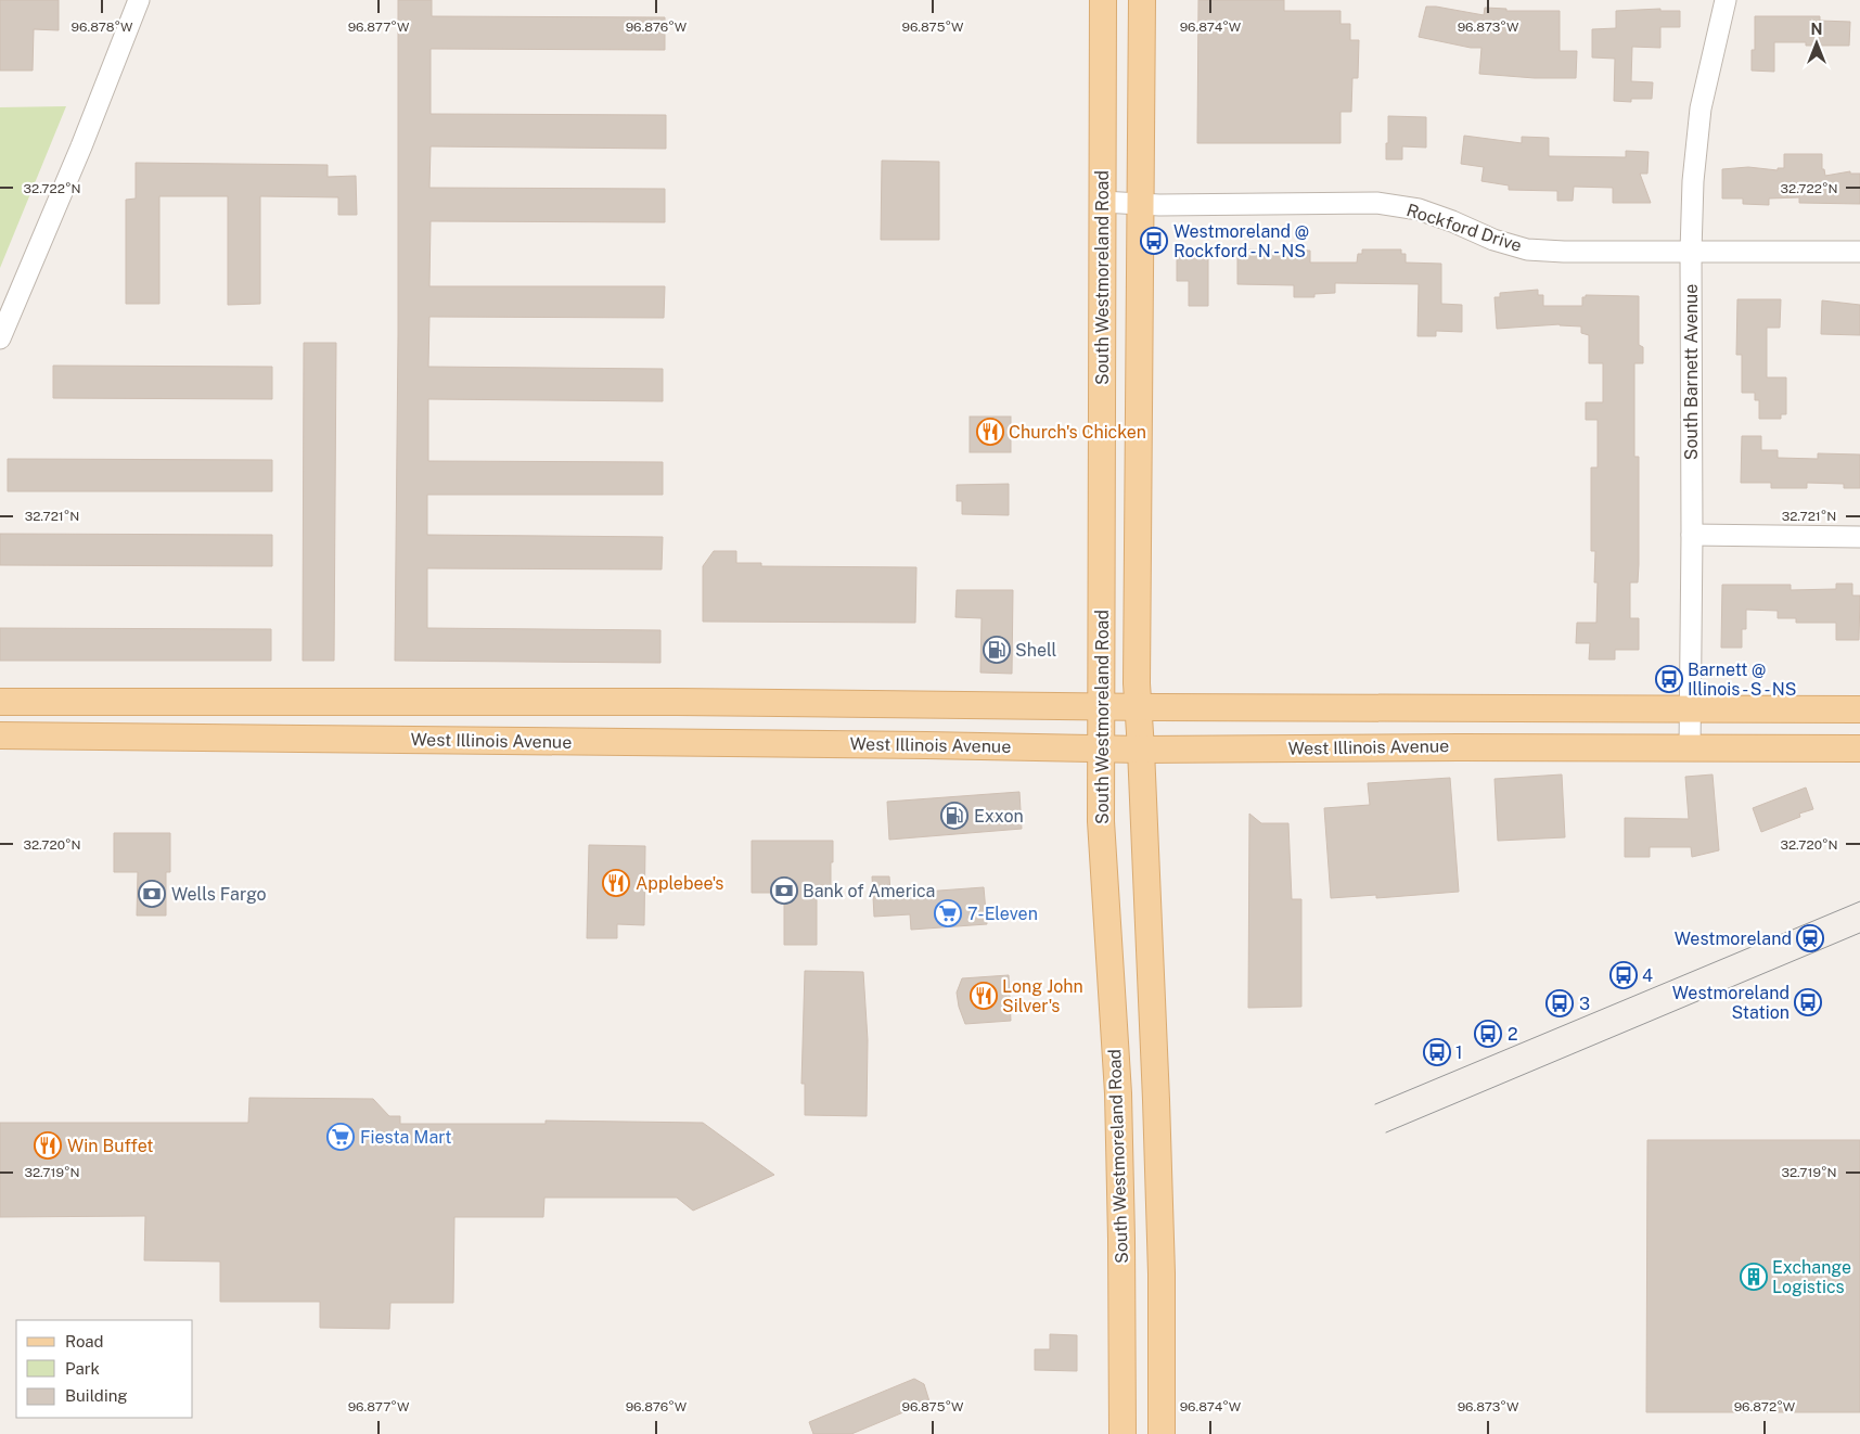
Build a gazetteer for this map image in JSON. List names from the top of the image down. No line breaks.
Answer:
{"streets":{"main road":["South Westmoreland Road","West Illinois Avenue"],"street":["Rockford Drive","South Barnett Avenue"]},"crossings":[["Rockford Drive","South Westmoreland Road"],["Rockford Drive","South Barnett Avenue"],["South Westmoreland Road","West Illinois Avenue"],["South Barnett Avenue","West Illinois Avenue"]],"places":{"bus stop":["Westmoreland @ Rockford - N - NS","Barnett @ Illinois - S - NS","4","Westmoreland Station","3","2","1"],"restaurant":["Church's Chicken","Applebee's","Long John Silver's","Win Buffet"],"fuel station":["Shell","Exxon"],"bank":["Bank of America","Wells Fargo"],"supermarket":["7-Eleven","Fiesta Mart"],"station":["Westmoreland"],"building":["Exchange Logistics"]},"legend":["Road","Park","Building"],"north":"top","coordinates":["96.878°W","96.877°W","96.876°W","96.875°W","96.874°W","96.873°W","32.722°N","32.721°N","32.720°N","32.719°N","96.872°W"]}
